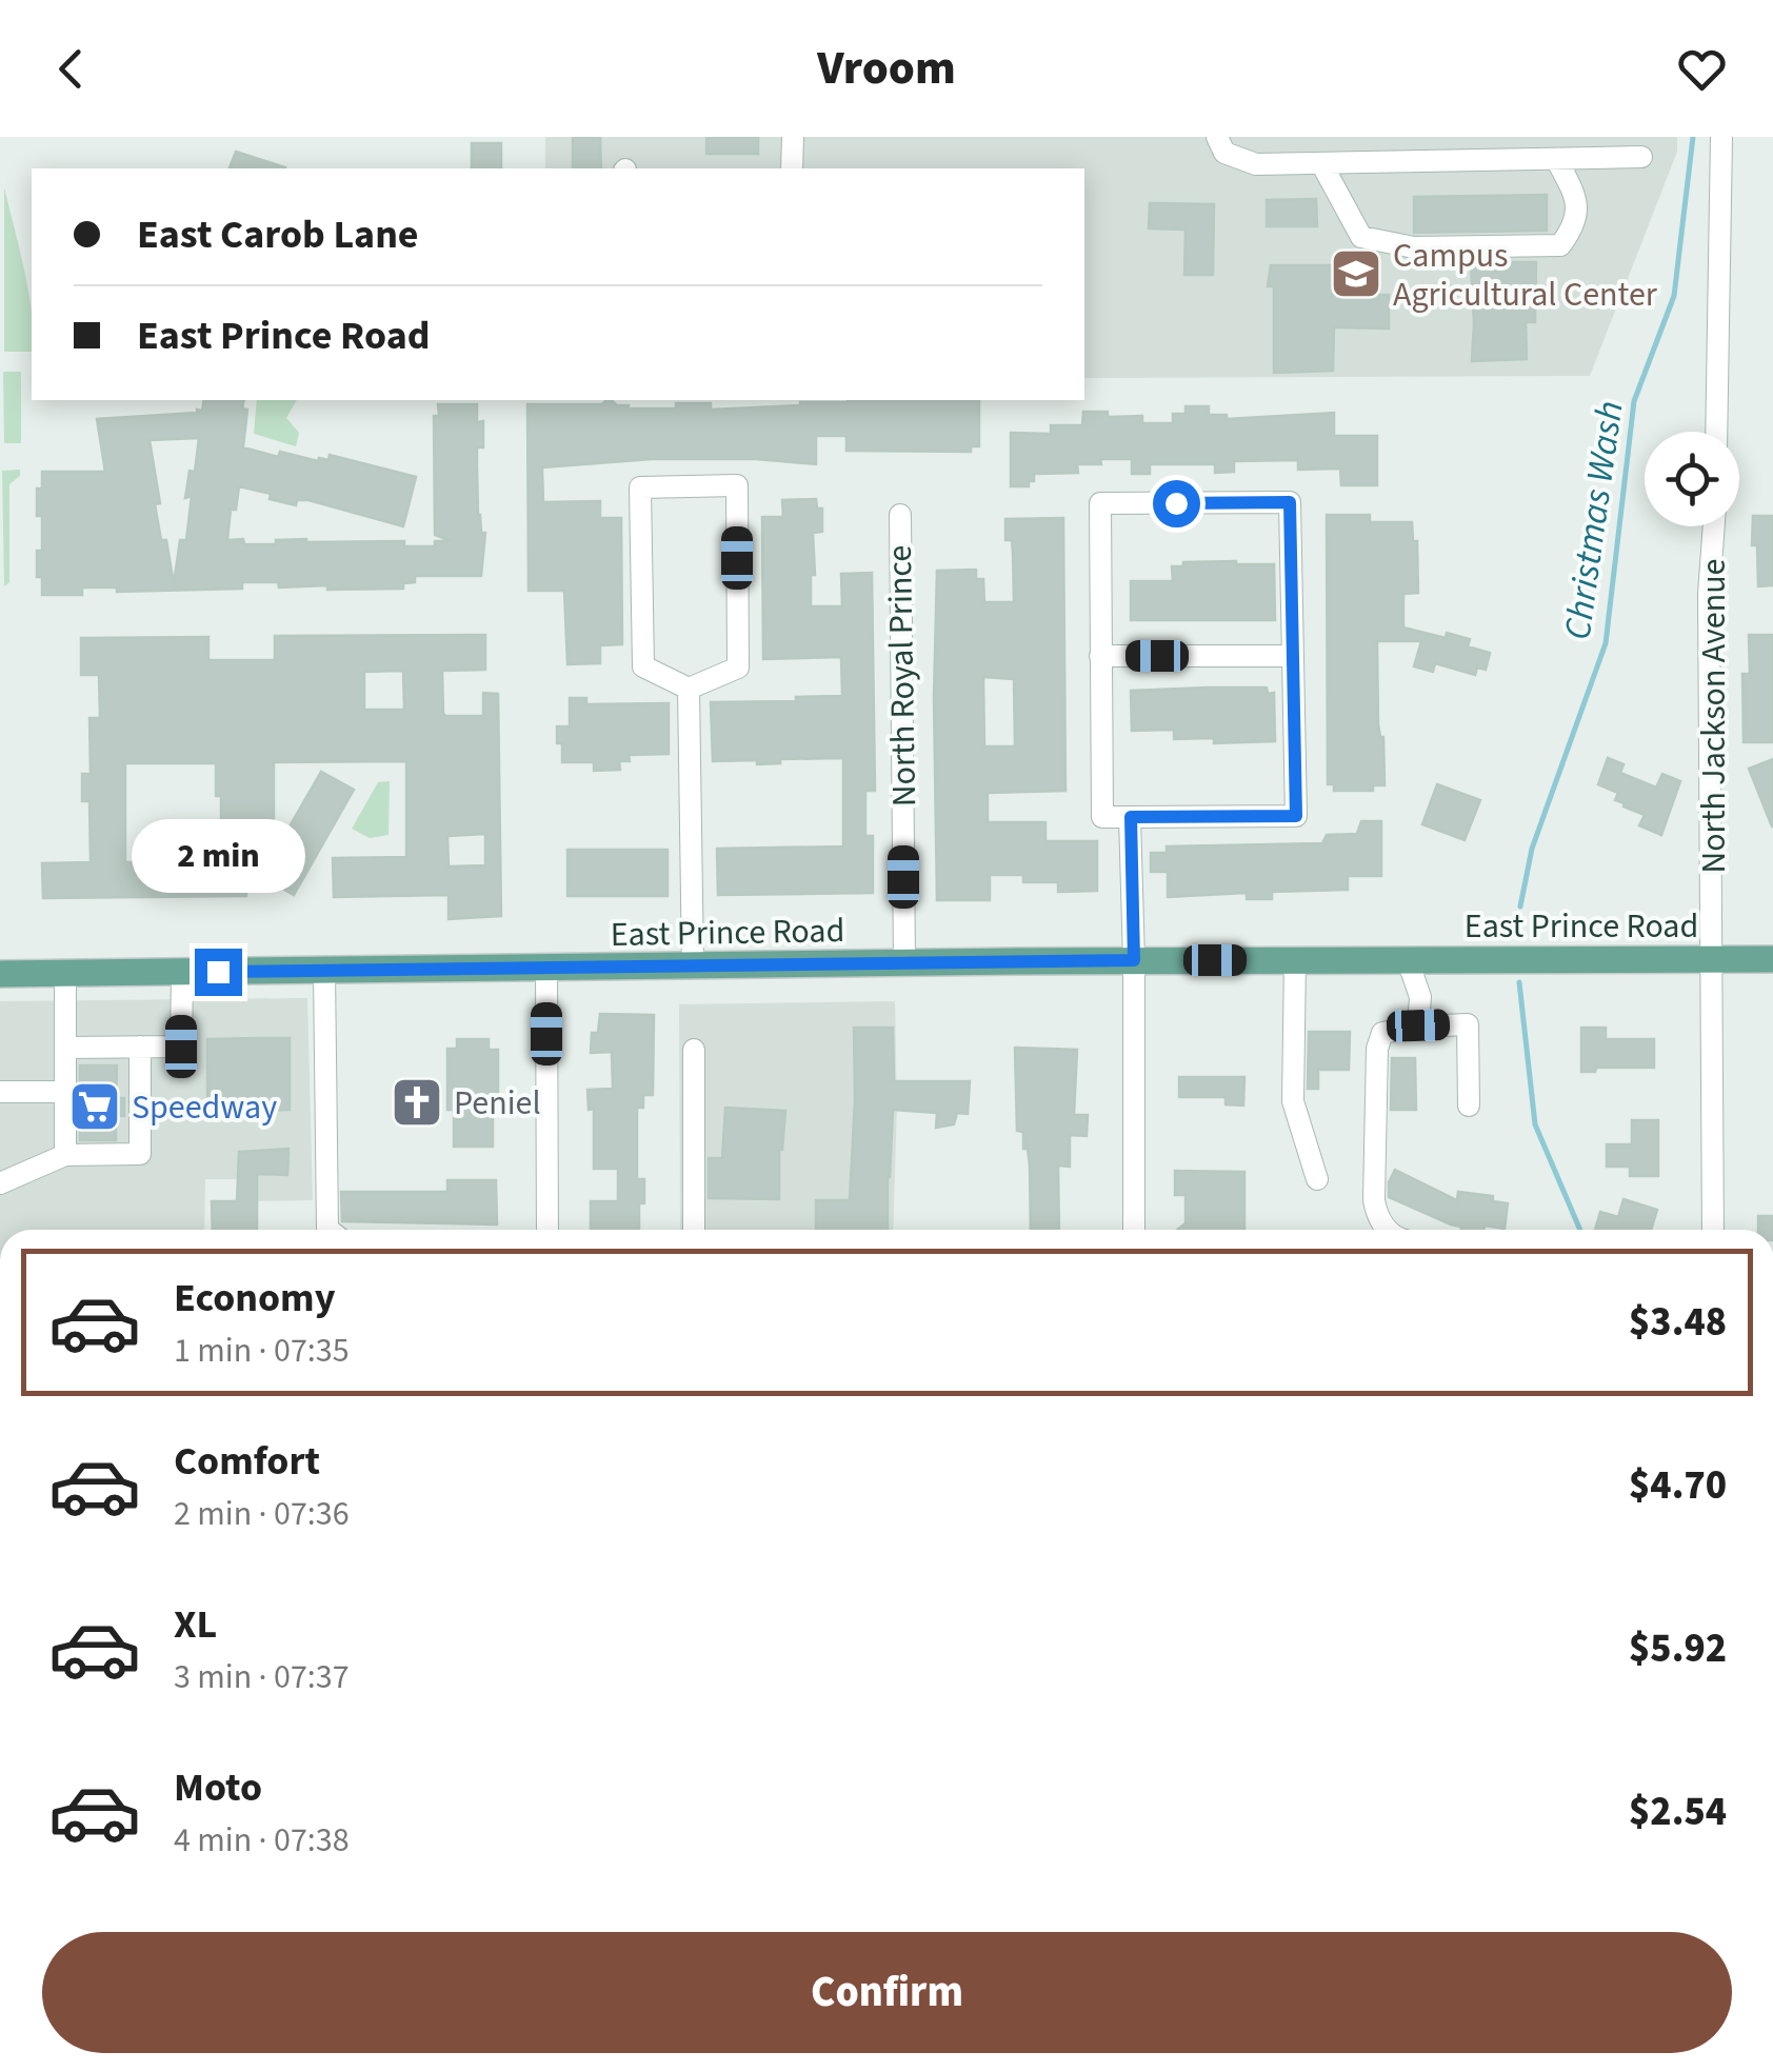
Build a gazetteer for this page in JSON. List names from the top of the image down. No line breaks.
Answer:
{"streets":{"main road":["East Prince Road"],"street":["North Royal Prince","North Jackson Avenue"]},"crossings":[["North Royal Prince","East Prince Road"],["North Jackson Avenue","East Prince Road"]],"water":["Christmas Wash"],"places":{"school or university":["Campus Agricultural Center"],"church":["Peniel"],"supermarket":["Speedway"]},"page":{"header":"Vroom","banner":["East Carob Lane","East Prince Road"],"bubble":"2 min","list":[{"name":"Economy","note":"1 min · 07:35","value":"$3.48"},{"name":"Comfort","note":"2 min · 07:36","value":"$4.70"},{"name":"XL","note":"3 min · 07:37","value":"$5.92"},{"name":"Moto","note":"4 min · 07:38","value":"$2.54"}],"buttons":"Confirm"}}
